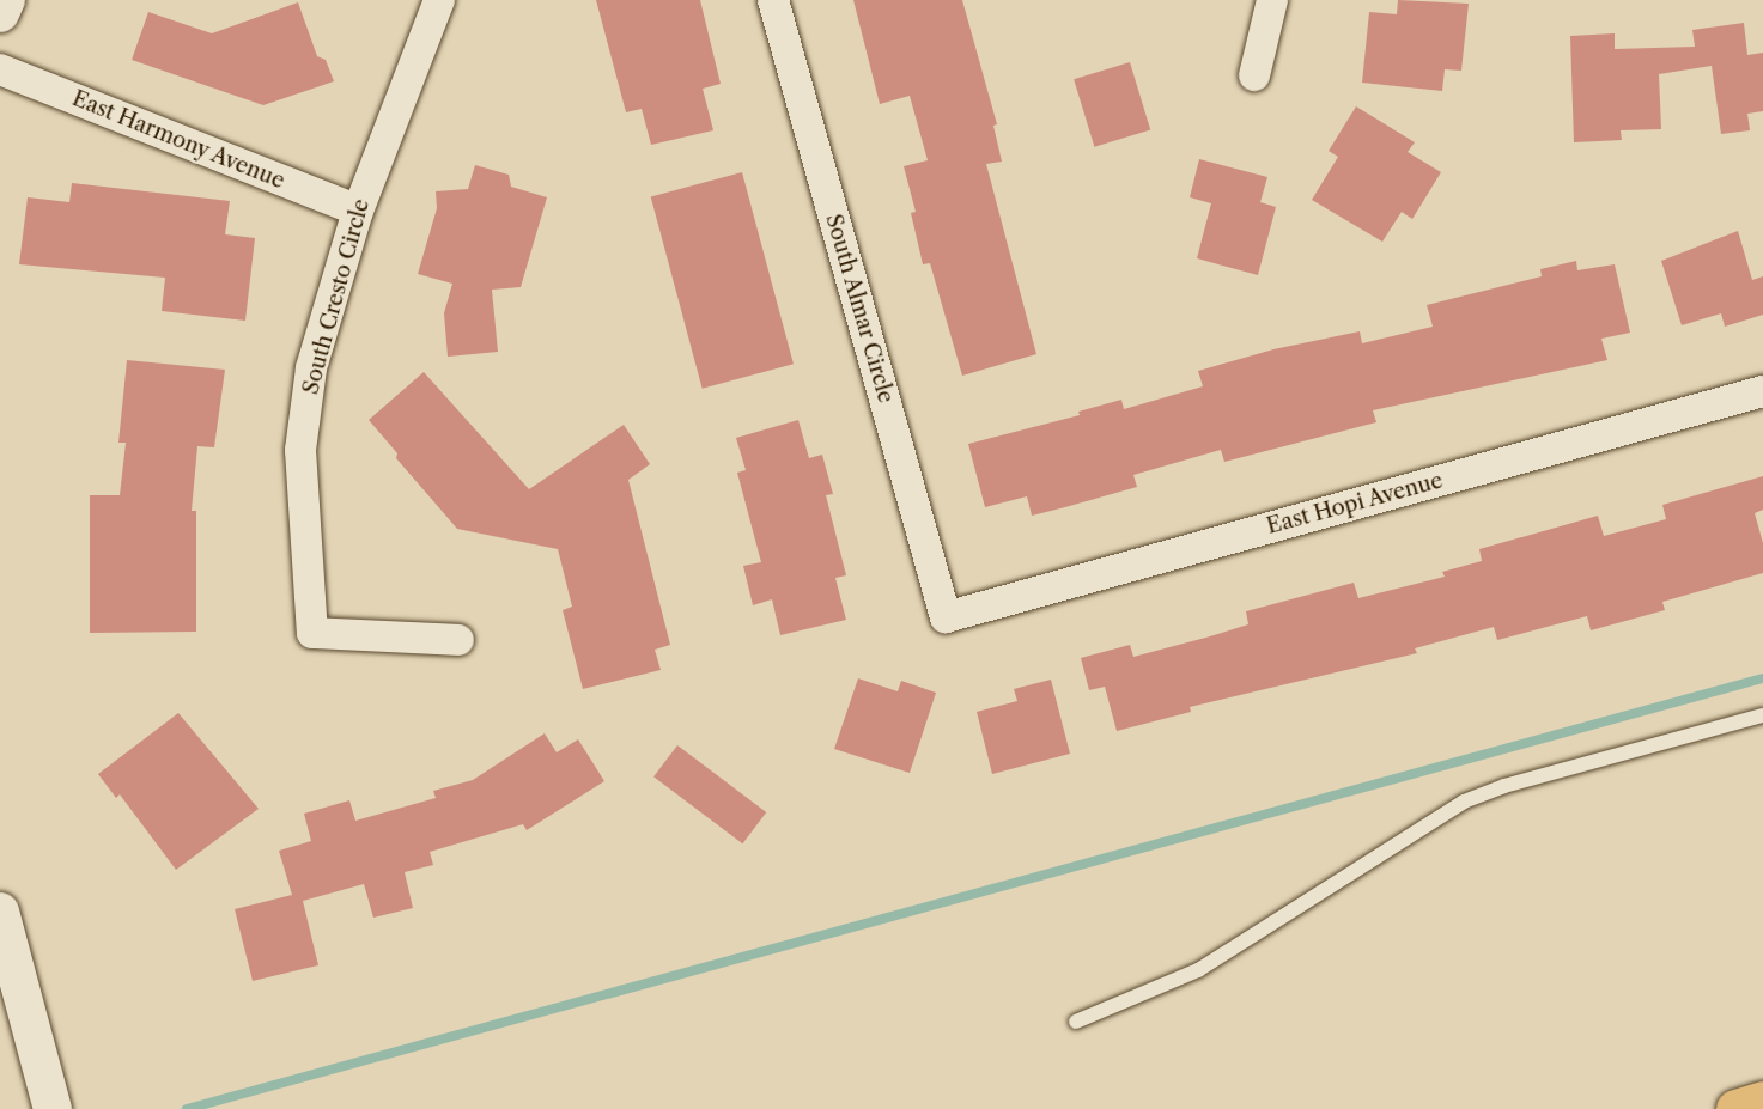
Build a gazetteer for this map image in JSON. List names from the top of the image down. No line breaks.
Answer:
{"streets":{"street":["East Harmony Avenue","South Cresto Circle","South Almar Circle","East Hopi Avenue"]},"crossings":[["East Harmony Avenue","South Cresto Circle"],["South Almar Circle","East Hopi Avenue"]]}
